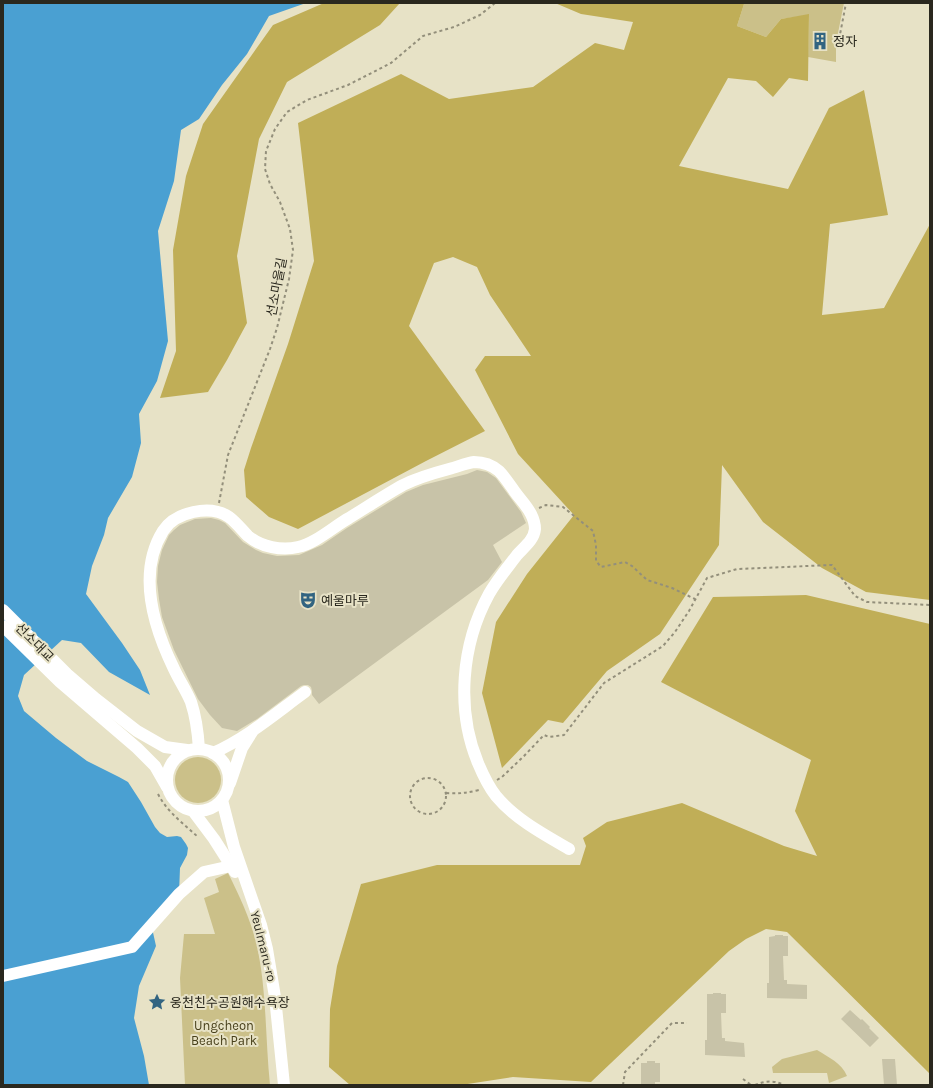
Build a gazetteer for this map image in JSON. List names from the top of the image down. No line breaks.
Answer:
{"streets":{"street":["선소대교","Yeulmaru-ro"],"path":["선소마을길"]},"parks":["Ungcheon Beach Park"],"places":{"building":["정자"],"theatre":["예울마루"],"place":["웅천친수공원해수욕장"]}}
